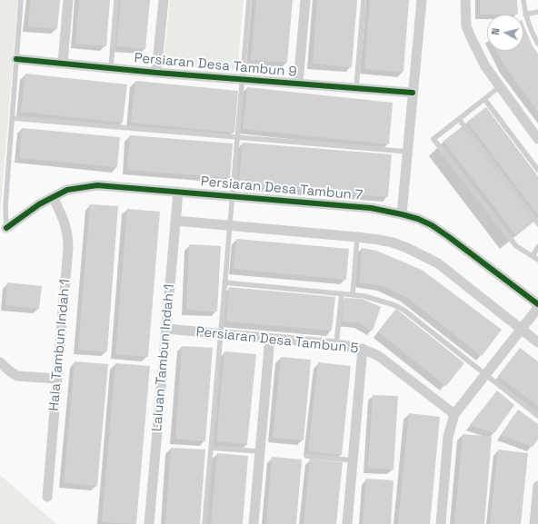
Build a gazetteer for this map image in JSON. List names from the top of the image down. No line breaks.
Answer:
{"streets":{"street":["Persiaran Desa Tambun 9","Persiaran Desa Tambun 7","Persiaran Desa Tambun 5","Hala Tambun Indah 1","Laluan Tambun Indah 1"]},"crossings":[["Persiaran Desa Tambun 7","Hala Tambun Indah 1"],["Persiaran Desa Tambun 7","Laluan Tambun Indah 1"],["Persiaran Desa Tambun 5","Laluan Tambun Indah 1"]],"north":"left"}
